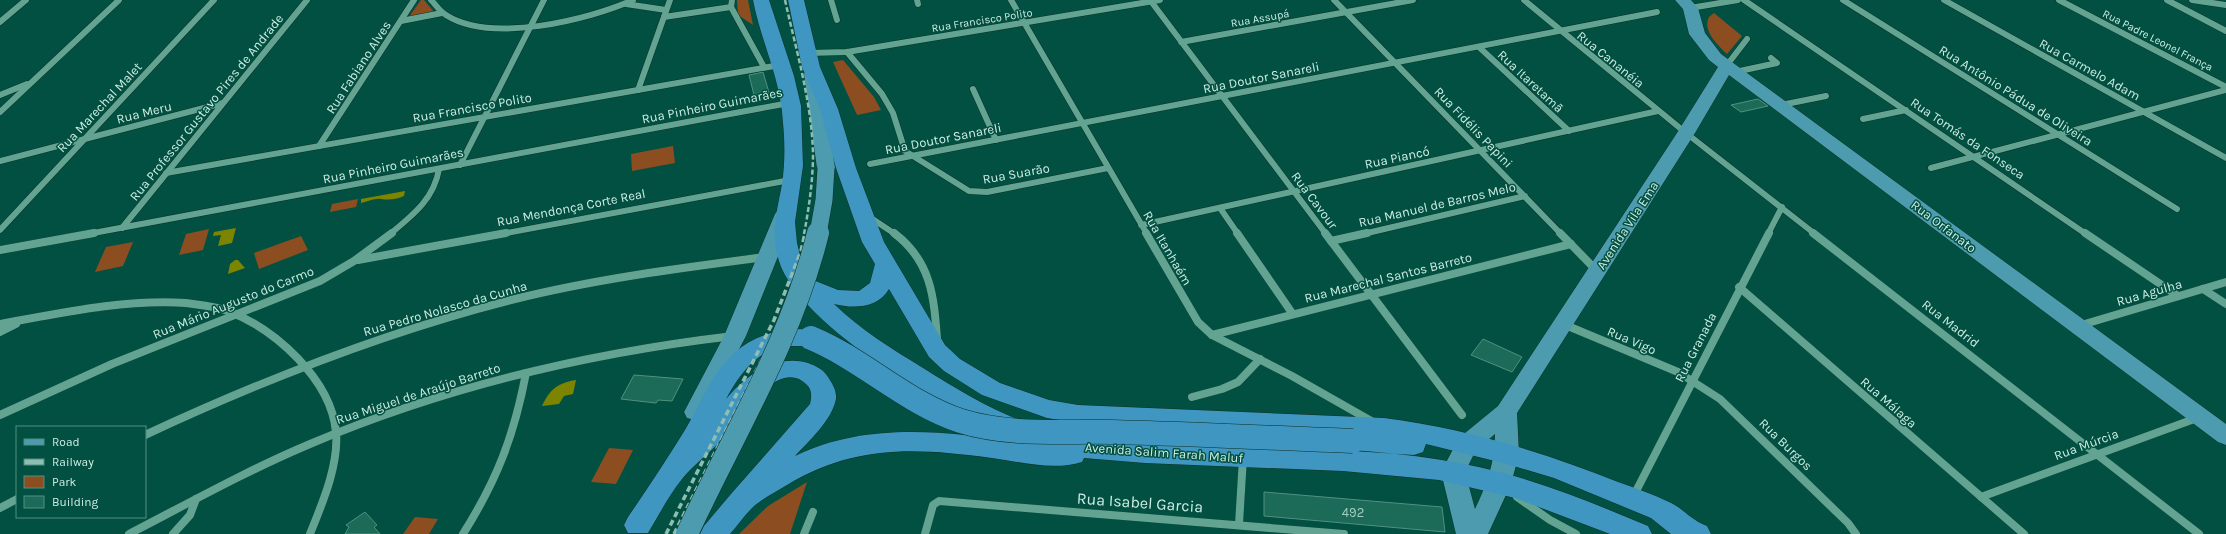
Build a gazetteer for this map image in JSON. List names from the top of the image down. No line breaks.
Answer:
{"streets":{"highway":["Avenida Salim Farah Maluf"],"main road":["Avenida Vila Ema","Rua Orfanato"],"street":["Rua Assupá","Rua Francisco Polito","Rua Padre Leonel França","Rua Cananéia","Rua Fabiano Alves","Rua Carmelo Adam","Rua Doutor Sanareli","Rua Itaretamã","Rua Antônio Pádua de Oliveira","Rua Pinheiro Guimarães","Rua Marechal Malet","Rua Professor Gustavo Pires de Andrade","Rua Meru","Rua Fidélis Papini","Rua Tomás da Fonseca","Rua Piancó","Rua Suarão","Rua Cavour","Rua Manuel de Barros Melo","Rua Mendonça Corte Real","Rua Itanhaém","Rua Marechal Santos Barreto","Rua Agulha","Rua Mário Augusto do Carmo","Rua Pedro Nolasco da Cunha","Rua Madrid","Rua Vigo","Rua Granada","Rua Miguel de Araújo Barreto","Rua Málaga","Rua Burgos","Rua Múrcia","Rua Isabel Garcia"]},"crossings":[["Rua Assupá","Rua Fidélis Papini"],["Rua Assupá","Rua Cavour"],["Rua Francisco Polito","Rua Fabiano Alves"],["Rua Francisco Polito","Rua Professor Gustavo Pires de Andrade"],["Rua Francisco Polito","Rua Cavour"],["Rua Francisco Polito","Rua Itanhaém"],["Rua Francisco Polito","Avenida Salim Farah Maluf"],["Rua Cananéia","Rua Doutor Sanareli"],["Rua Cananéia","Rua Piancó"],["Rua Cananéia","Avenida Vila Ema"],["Rua Cananéia","Rua Madrid"],["Rua Doutor Sanareli","Rua Itaretamã"],["Rua Doutor Sanareli","Rua Fidélis Papini"],["Rua Doutor Sanareli","Rua Suarão"],["Rua Doutor Sanareli","Rua Cavour"],["Rua Doutor Sanareli","Rua Itanhaém"],["Rua Itaretamã","Rua Piancó"],["Rua Pinheiro Guimarães","Rua Professor Gustavo Pires de Andrade"],["Rua Pinheiro Guimarães","Rua Mário Augusto do Carmo"],["Rua Pinheiro Guimarães","Avenida Salim Farah Maluf"],["Rua Marechal Malet","Rua Meru"],["Rua Professor Gustavo Pires de Andrade","Rua Meru"],["Rua Fidélis Papini","Rua Piancó"],["Rua Fidélis Papini","Rua Manuel de Barros Melo"],["Rua Fidélis Papini","Avenida Vila Ema"],["Rua Fidélis Papini","Rua Marechal Santos Barreto"],["Rua Tomás da Fonseca","Rua Agulha"],["Rua Piancó","Rua Cavour"],["Rua Piancó","Rua Itanhaém"],["Rua Suarão","Rua Itanhaém"],["Rua Cavour","Rua Manuel de Barros Melo"],["Rua Cavour","Rua Marechal Santos Barreto"],["Rua Mendonça Corte Real","Rua Mário Augusto do Carmo"],["Rua Mendonça Corte Real","Avenida Salim Farah Maluf"],["Avenida Vila Ema","Rua Orfanato"],["Avenida Vila Ema","Rua Madrid"],["Avenida Vila Ema","Rua Vigo"],["Avenida Vila Ema","Avenida Salim Farah Maluf"],["Rua Orfanato","Rua Agulha"],["Rua Orfanato","Rua Múrcia"],["Rua Itanhaém","Rua Marechal Santos Barreto"],["Rua Madrid","Rua Granada"],["Rua Madrid","Rua Múrcia"],["Rua Vigo","Rua Granada"],["Rua Vigo","Rua Burgos"],["Rua Granada","Rua Málaga"],["Rua Granada","Rua Burgos"],["Rua Málaga","Rua Múrcia"]],"house_numbers":["492"],"legend":["Road","Railway","Park","Building"]}
